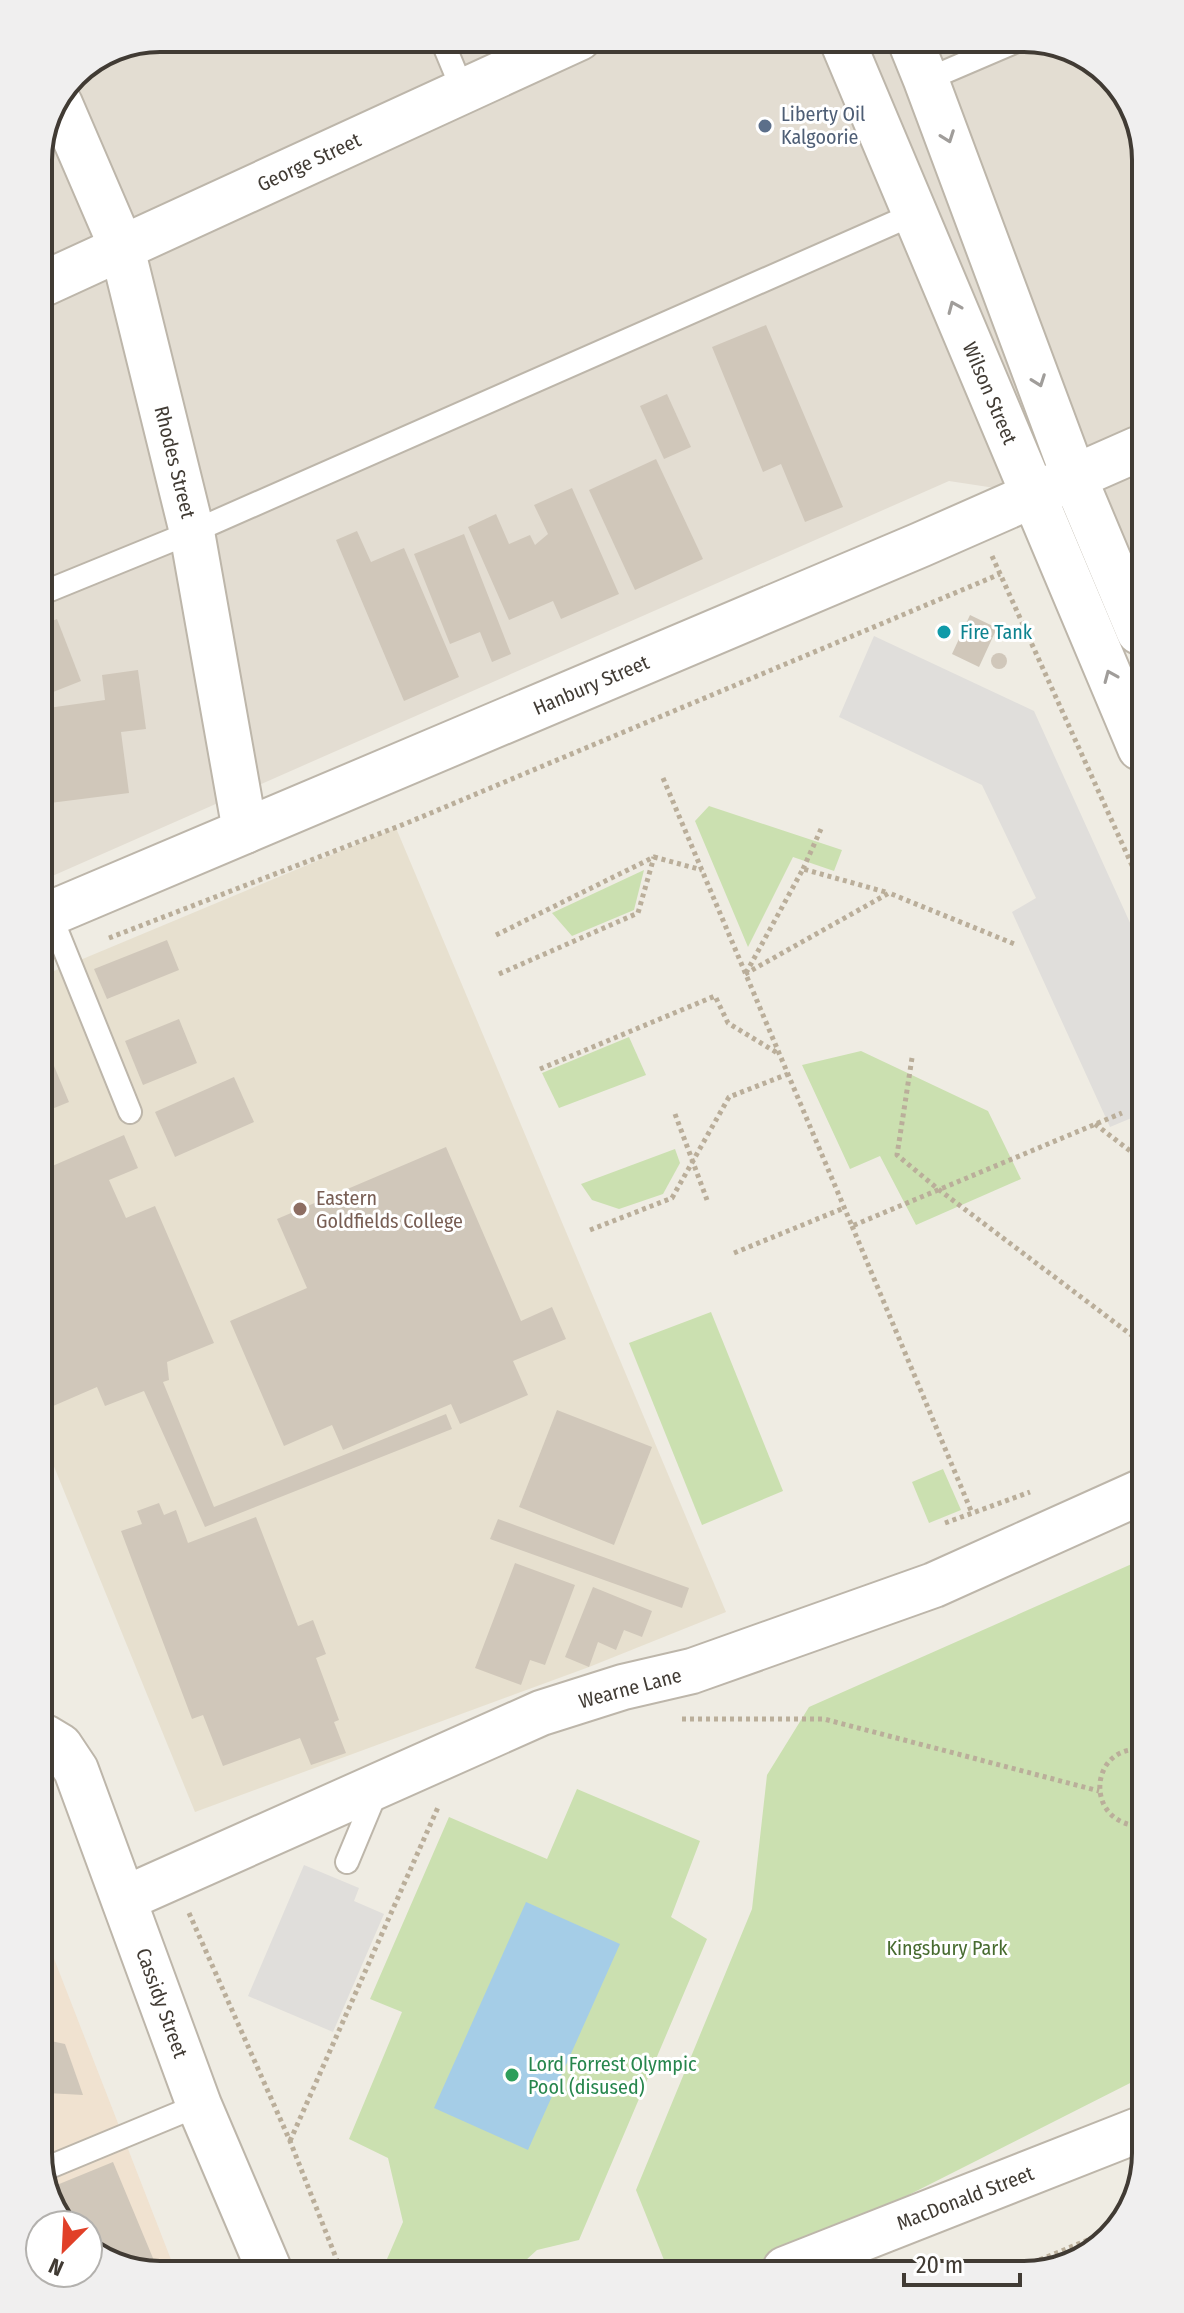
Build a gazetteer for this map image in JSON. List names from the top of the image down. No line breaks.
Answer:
{"streets":{"street":["George Street","Wilson Street","Rhodes Street","Hanbury Street","Wearne Lane","Cassidy Street","MacDonald Street"]},"crossings":[["George Street","Rhodes Street"],["Wilson Street","Hanbury Street"],["Rhodes Street","Hanbury Street"],["Wearne Lane","Cassidy Street"]],"parks":["Kingsbury Park"],"places":["Liberty Oil Kalgoorie","Fire Tank","Eastern Goldfields College","Lord Forrest Olympic Pool (disused)"],"scale_bar":"20 m","north":"bottom left"}
